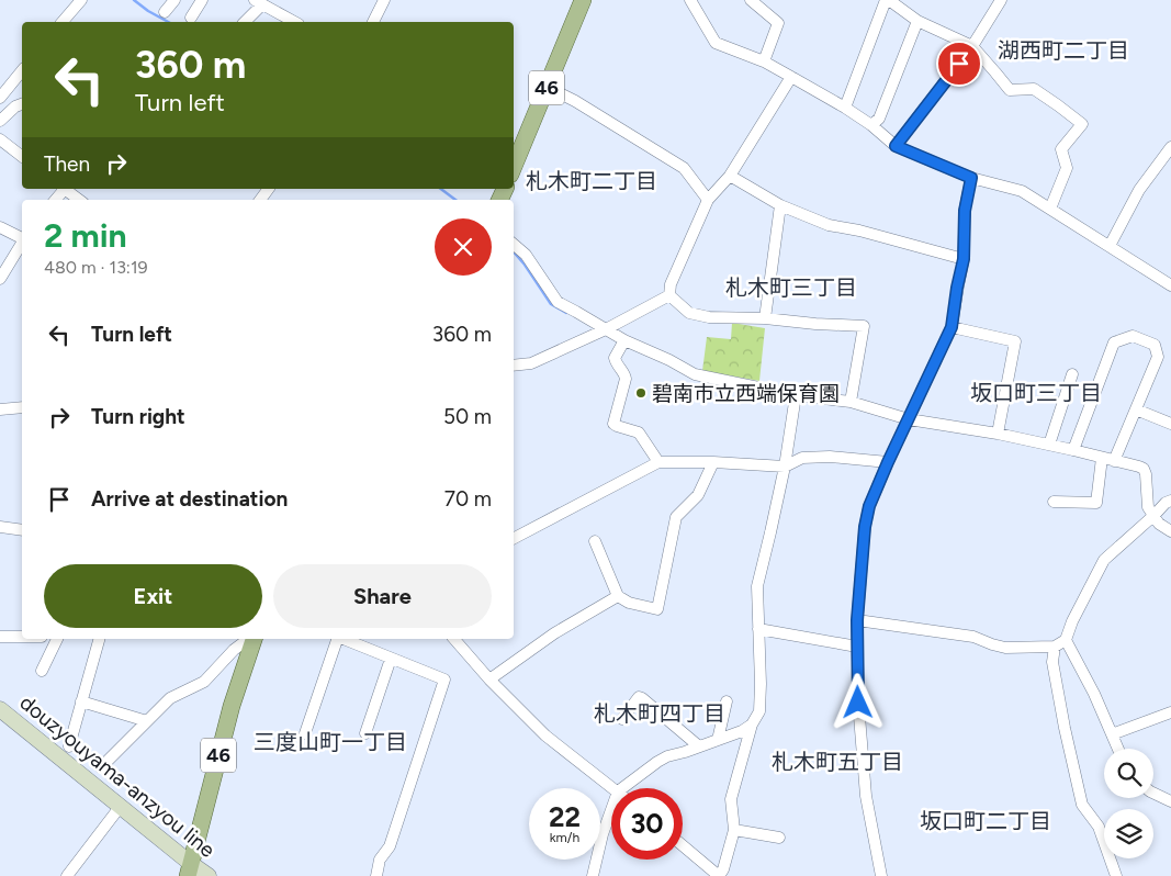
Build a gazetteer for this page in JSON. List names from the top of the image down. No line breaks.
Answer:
{"streets":{"main road":["46","douzyouyama-anzyou line"]},"crossings":[["46","douzyouyama-anzyou line"]],"districts":["湖西町二丁目","札木町二丁目","札木町三丁目","坂口町三丁目","札木町四丁目","三度山町一丁目","札木町五丁目","坂口町二丁目"],"places":["碧南市立西端保育園"],"page":{"turn":["360 m","Turn left"],"then":"Then","heading":["2 min","480 m · 13:19"],"list":[{"name":"Turn left","value":"360 m"},{"name":"Turn right","value":"50 m"},{"name":"Arrive at destination","value":"70 m"}],"buttons":["Exit","Share"],"speed":"22 km/h","limit":"30"}}
